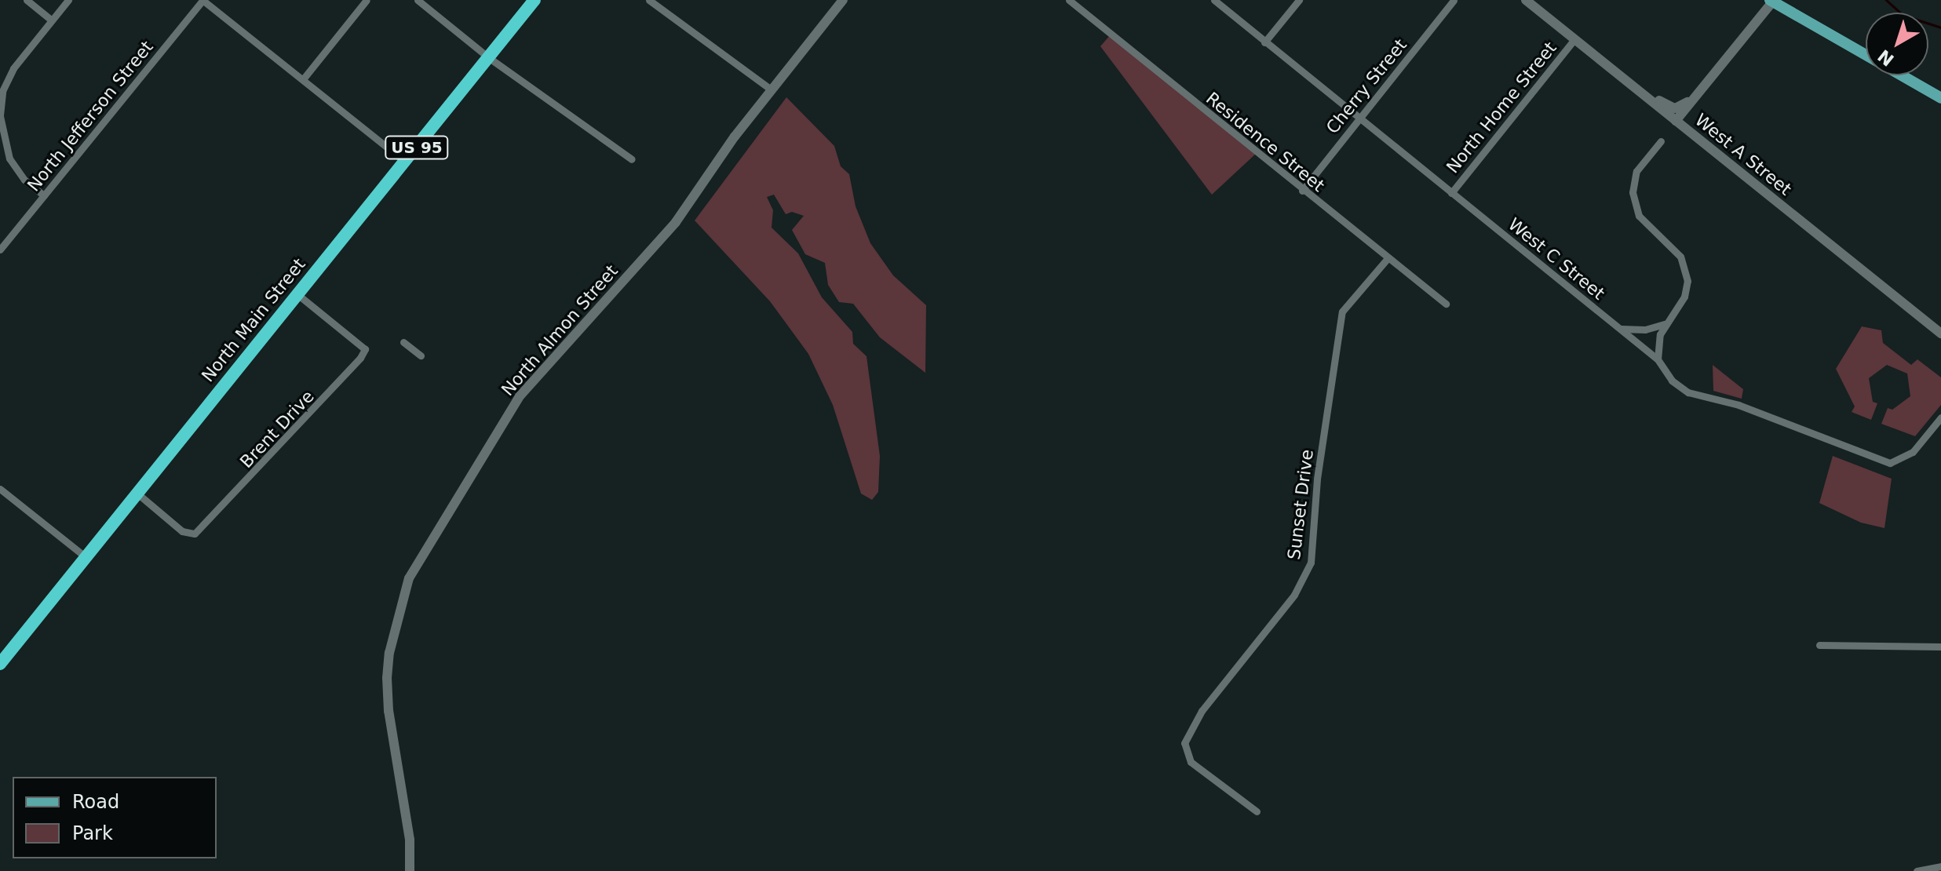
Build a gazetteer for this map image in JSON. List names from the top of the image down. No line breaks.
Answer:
{"streets":{"highway":["US 95","North Main Street"],"street":["Cherry Street","North Home Street","North Jefferson Street","Residence Street","West A Street","West C Street","North Almon Street","Brent Drive","Sunset Drive"]},"crossings":[["Cherry Street","Residence Street"],["Cherry Street","West C Street"],["North Home Street","West A Street"],["North Home Street","West C Street"],["Residence Street","Sunset Drive"],["North Main Street","Brent Drive"]],"legend":["Road","Park"],"north":"bottom left"}
